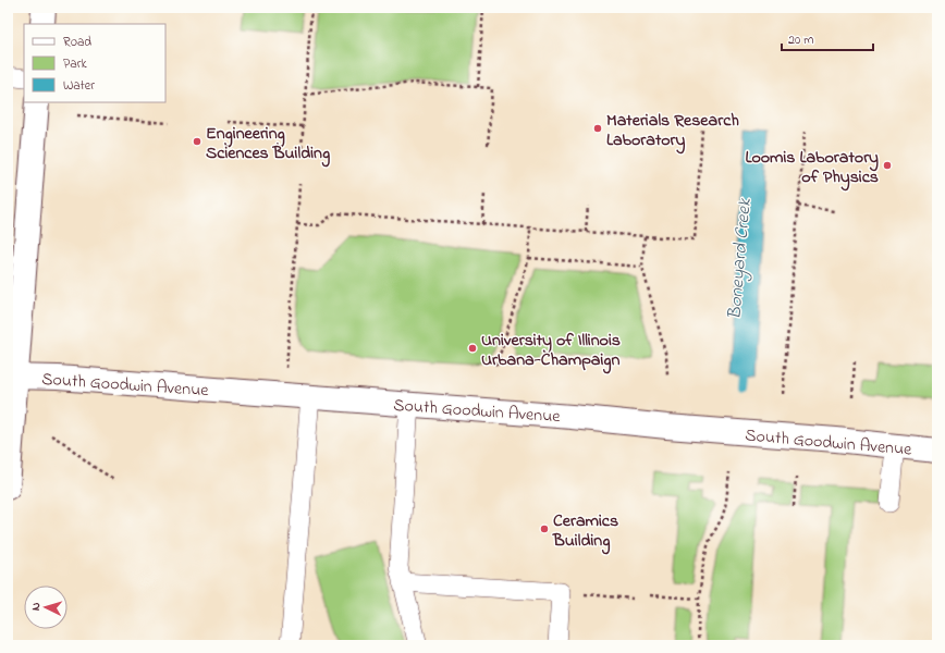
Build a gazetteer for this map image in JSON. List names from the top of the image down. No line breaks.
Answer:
{"streets":{"street":["South Goodwin Avenue"]},"water":["Boneyard Creek"],"places":["Materials Research Laboratory","Engineering Sciences Building","Loomis Laboratory of Physics","University of Illinois Urbana-Champaign","Ceramics Building"],"legend":["Road","Park","Water"],"scale_bar":"20 m","north":"left"}
